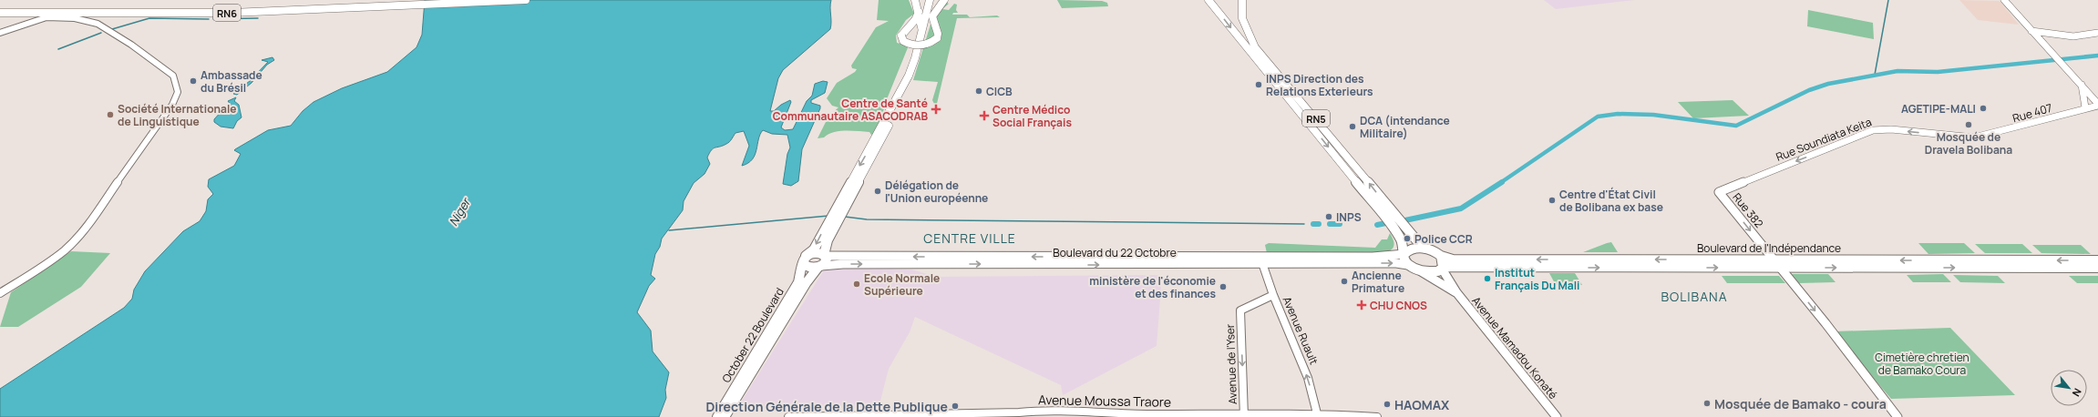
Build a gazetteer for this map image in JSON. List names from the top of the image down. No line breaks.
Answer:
{"streets":{"main road":["RN6","Rue 407","RN5","Rue Soundiata Keita","Rue 382","Boulevard de l'Indépendance","Boulevard du 22 Octobre","October 22 Boulevard","Avenue Mamadou Konaté"],"street":["Avenue Ruault","Avenue de l'Yser","Avenue Moussa Traore"]},"crossings":[["Rue 407","Rue Soundiata Keita"],["RN5","Boulevard de l'Indépendance"],["RN5","Boulevard du 22 Octobre"],["RN5","Avenue Mamadou Konaté"],["Rue Soundiata Keita","Rue 382"],["Rue 382","Boulevard de l'Indépendance"],["Boulevard de l'Indépendance","Boulevard du 22 Octobre"],["Boulevard de l'Indépendance","Avenue Mamadou Konaté"],["Boulevard du 22 Octobre","Avenue Ruault"],["Boulevard du 22 Octobre","Avenue Mamadou Konaté"],["Avenue Ruault","Avenue de l'Yser"],["Avenue Ruault","Avenue Moussa Traore"],["Avenue de l'Yser","Avenue Moussa Traore"]],"one_way":["Rue Soundiata Keita","Rue 382","Avenue Ruault","Avenue de l'Yser"],"districts":["CENTRE VILLE","BOLIBANA"],"water":["Niger"],"parks":["Cimetière chretien de Bamako Coura"],"places":{"other":["Ambassade du Brésil","INPS Direction des Relations Exterieurs","CICB","AGETIPE-MALI","Société Internationale de Linguistique","Mosquée de Dravela Bolibana","DCA (intendance Militaire)","Délégation de l'Union européenne","Centre d'État Civil de Bolibana ex base","INPS","Police CCR","Institut Français Du Mali","Ancienne Primature","Ecole Normale Supérieure","ministère de l'économie et des finances","Mosquée de Bamako - coura","HAOMAX","Direction Générale de la Dette Publique"],"health":["Centre de Santé Communautaire ASACODRAB","Centre Médico Social Français","CHU CNOS"]},"north":"bottom right"}
